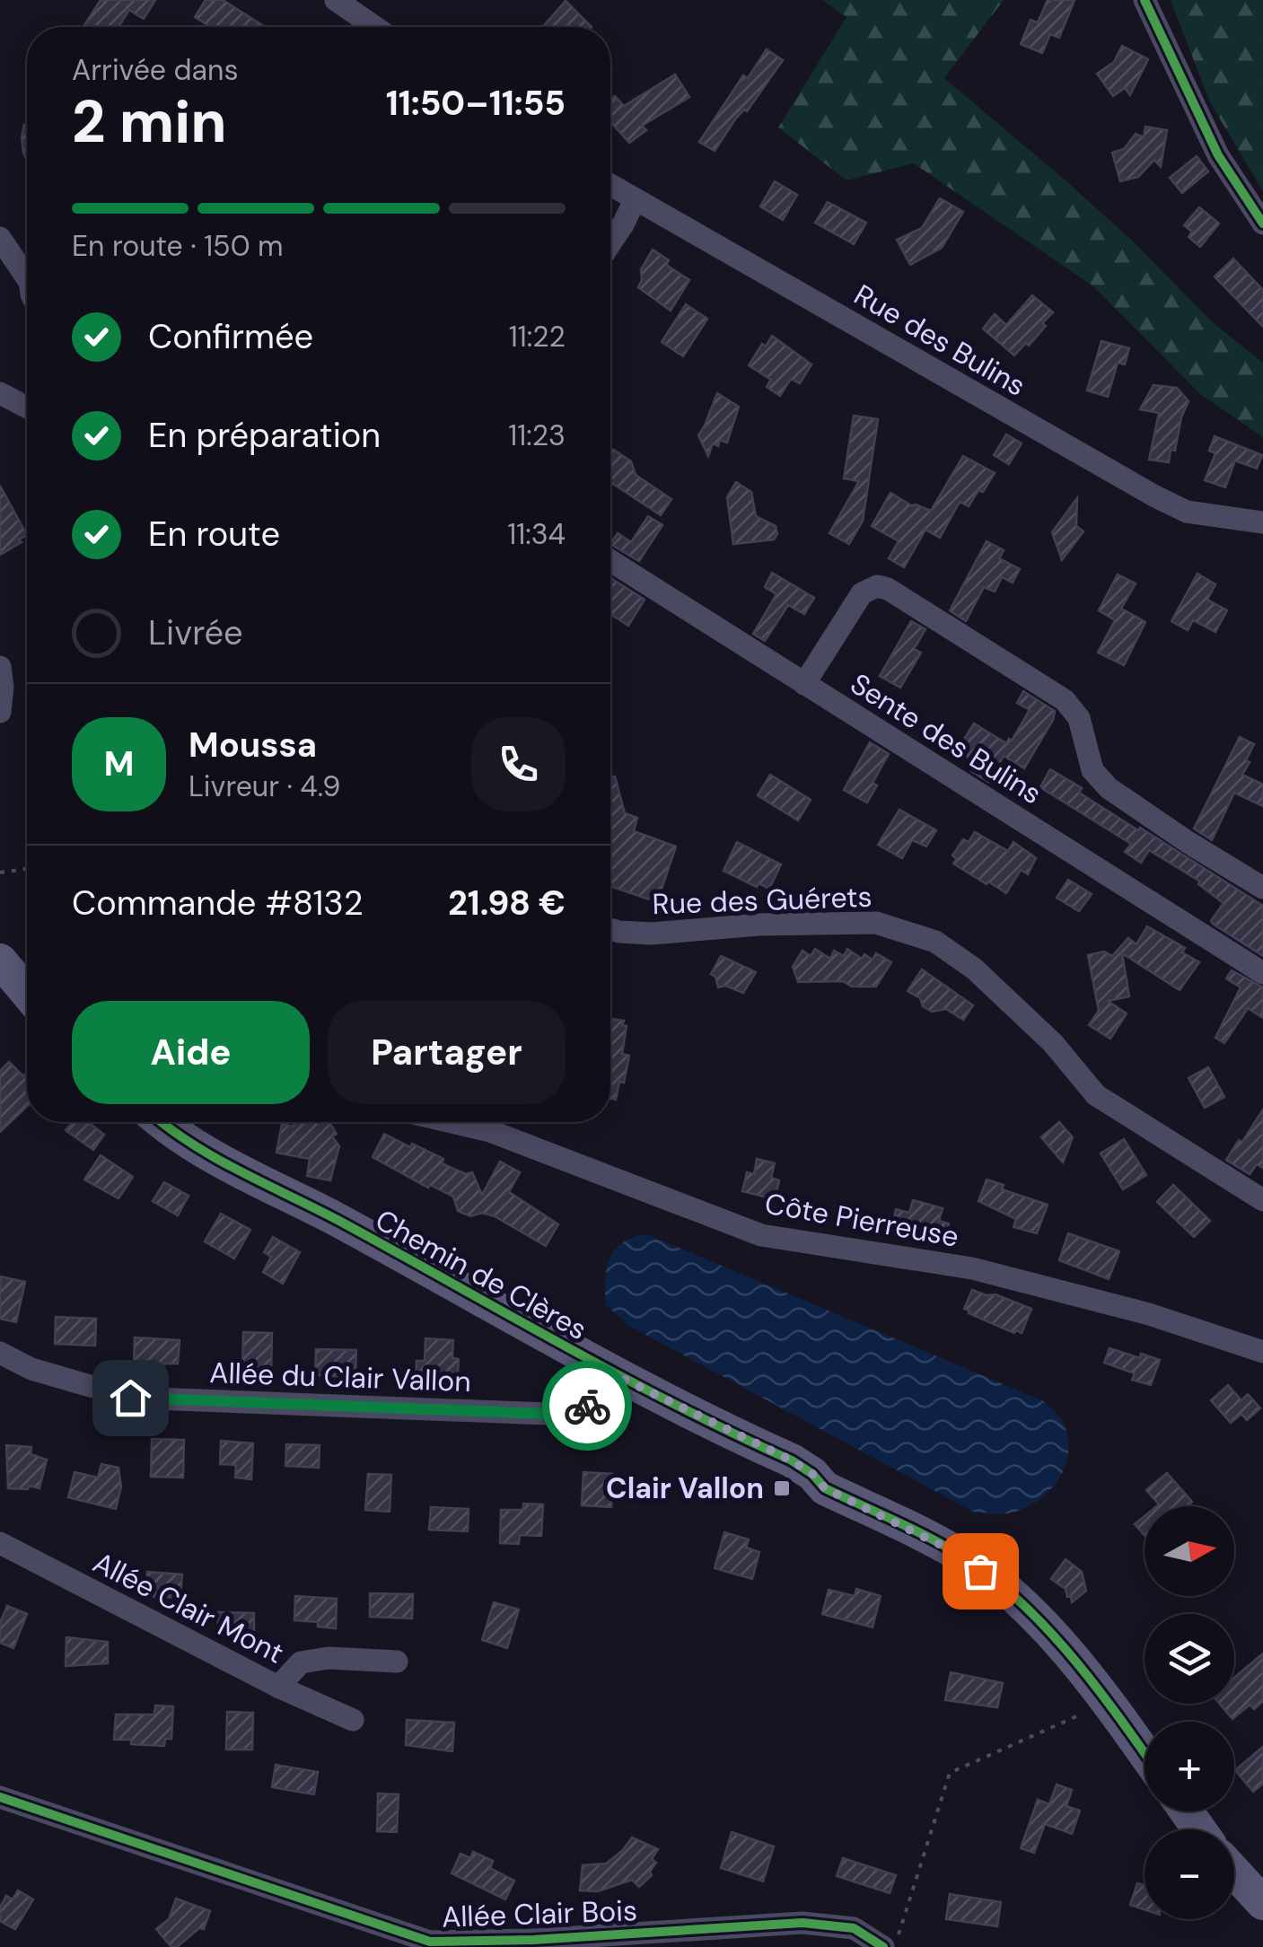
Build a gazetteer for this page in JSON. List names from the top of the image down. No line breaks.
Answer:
{"streets":{"street":["Rue des Bulins","Sente des Bulins","Rue des Guérets","Côte Pierreuse","Chemin de Clères","Allée du Clair Vallon","Allée Clair Mont","Allée Clair Bois"]},"crossings":[["Chemin de Clères","Allée du Clair Vallon"]],"places":{"transit":["Clair Vallon"]},"north":"right","page":{"heading":["2 min","Arrivée dans","11:50–11:55"],"panel":["Moussa","Livreur · 4.9","Commande #8132","21.98 €"],"bar":"En route · 150 m","list":[["Confirmée","11:22"],["En préparation","11:23"],["En route","11:34"],"Livrée"],"round":"M","buttons":["Aide","Partager"],"map_buttons":["+","−"]}}
